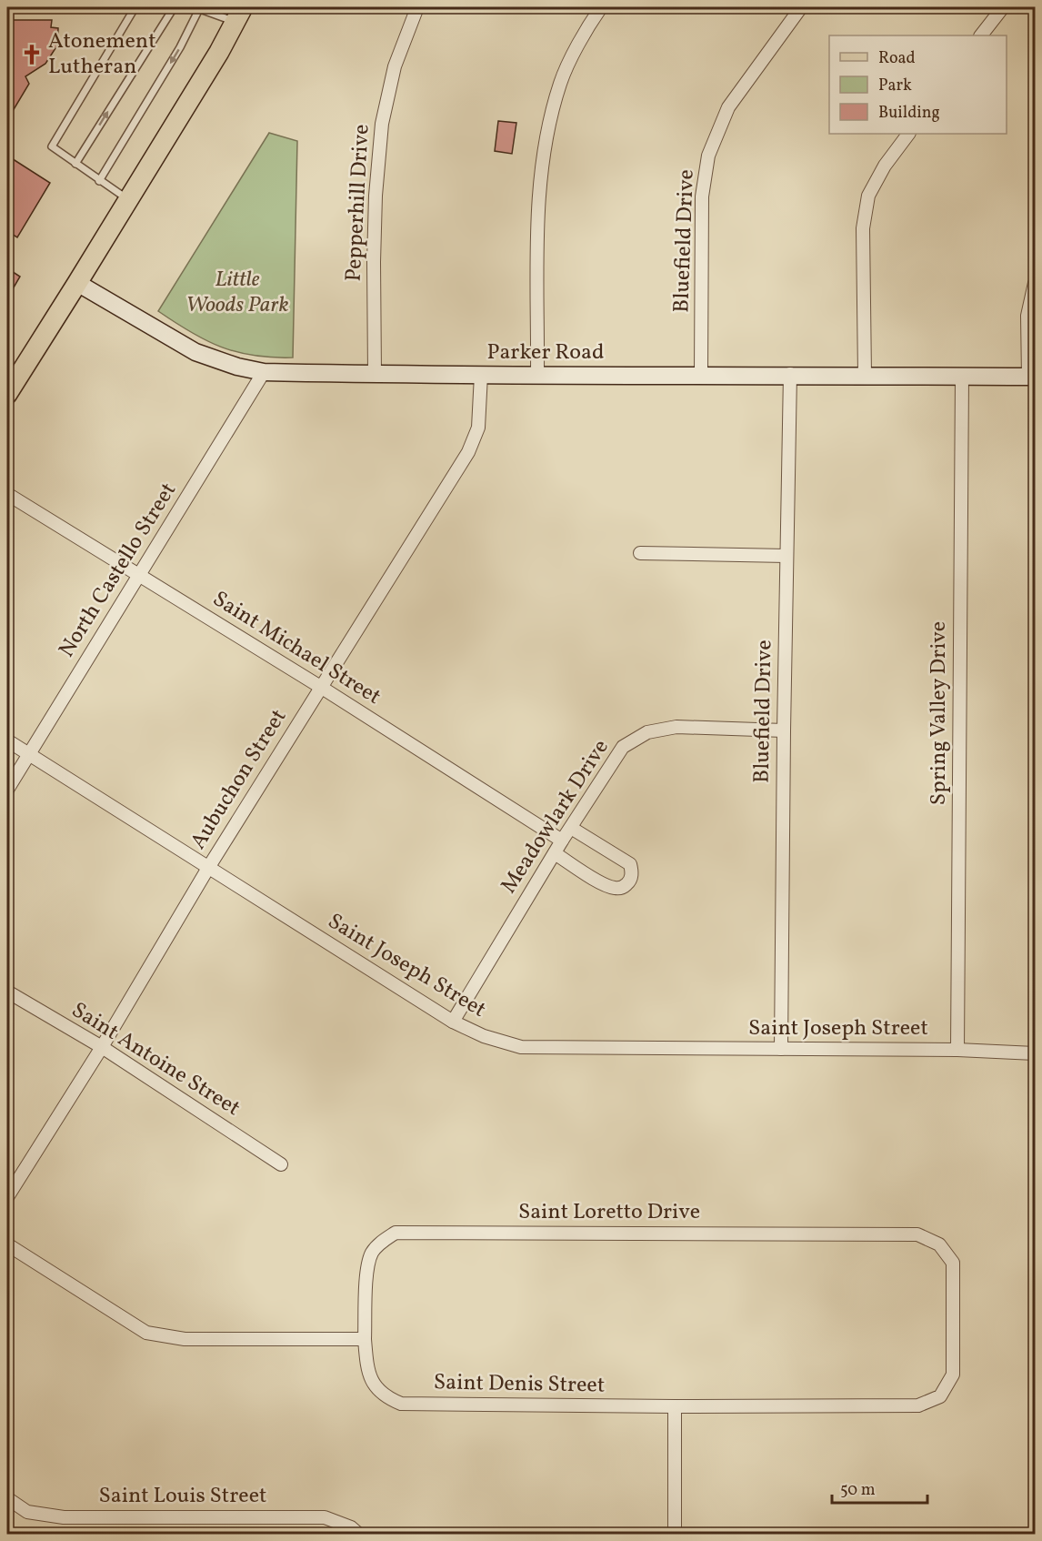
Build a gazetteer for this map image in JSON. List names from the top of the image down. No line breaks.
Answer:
{"streets":{"main road":["Parker Road"],"street":["Pepperhill Drive","Bluefield Drive","North Castello Street","Saint Michael Street","Spring Valley Drive","Aubuchon Street","Meadowlark Drive","Saint Joseph Street","Saint Antoine Street","Saint Loretto Drive","Saint Denis Street","Saint Louis Street"]},"crossings":[["Pepperhill Drive","Parker Road"],["Bluefield Drive","Parker Road"],["Bluefield Drive","Meadowlark Drive"],["Bluefield Drive","Saint Joseph Street"],["Parker Road","North Castello Street"],["Parker Road","Spring Valley Drive"],["Parker Road","Aubuchon Street"],["North Castello Street","Saint Michael Street"],["North Castello Street","Saint Joseph Street"],["Saint Michael Street","Aubuchon Street"],["Saint Michael Street","Meadowlark Drive"],["Spring Valley Drive","Saint Joseph Street"],["Aubuchon Street","Saint Joseph Street"],["Aubuchon Street","Saint Antoine Street"],["Meadowlark Drive","Saint Joseph Street"],["Saint Loretto Drive","Saint Denis Street"]],"parks":["Little Woods Park"],"places":{"church":["Atonement Lutheran"]},"legend":["Road","Park","Building"],"scale_bar":"50 m"}
